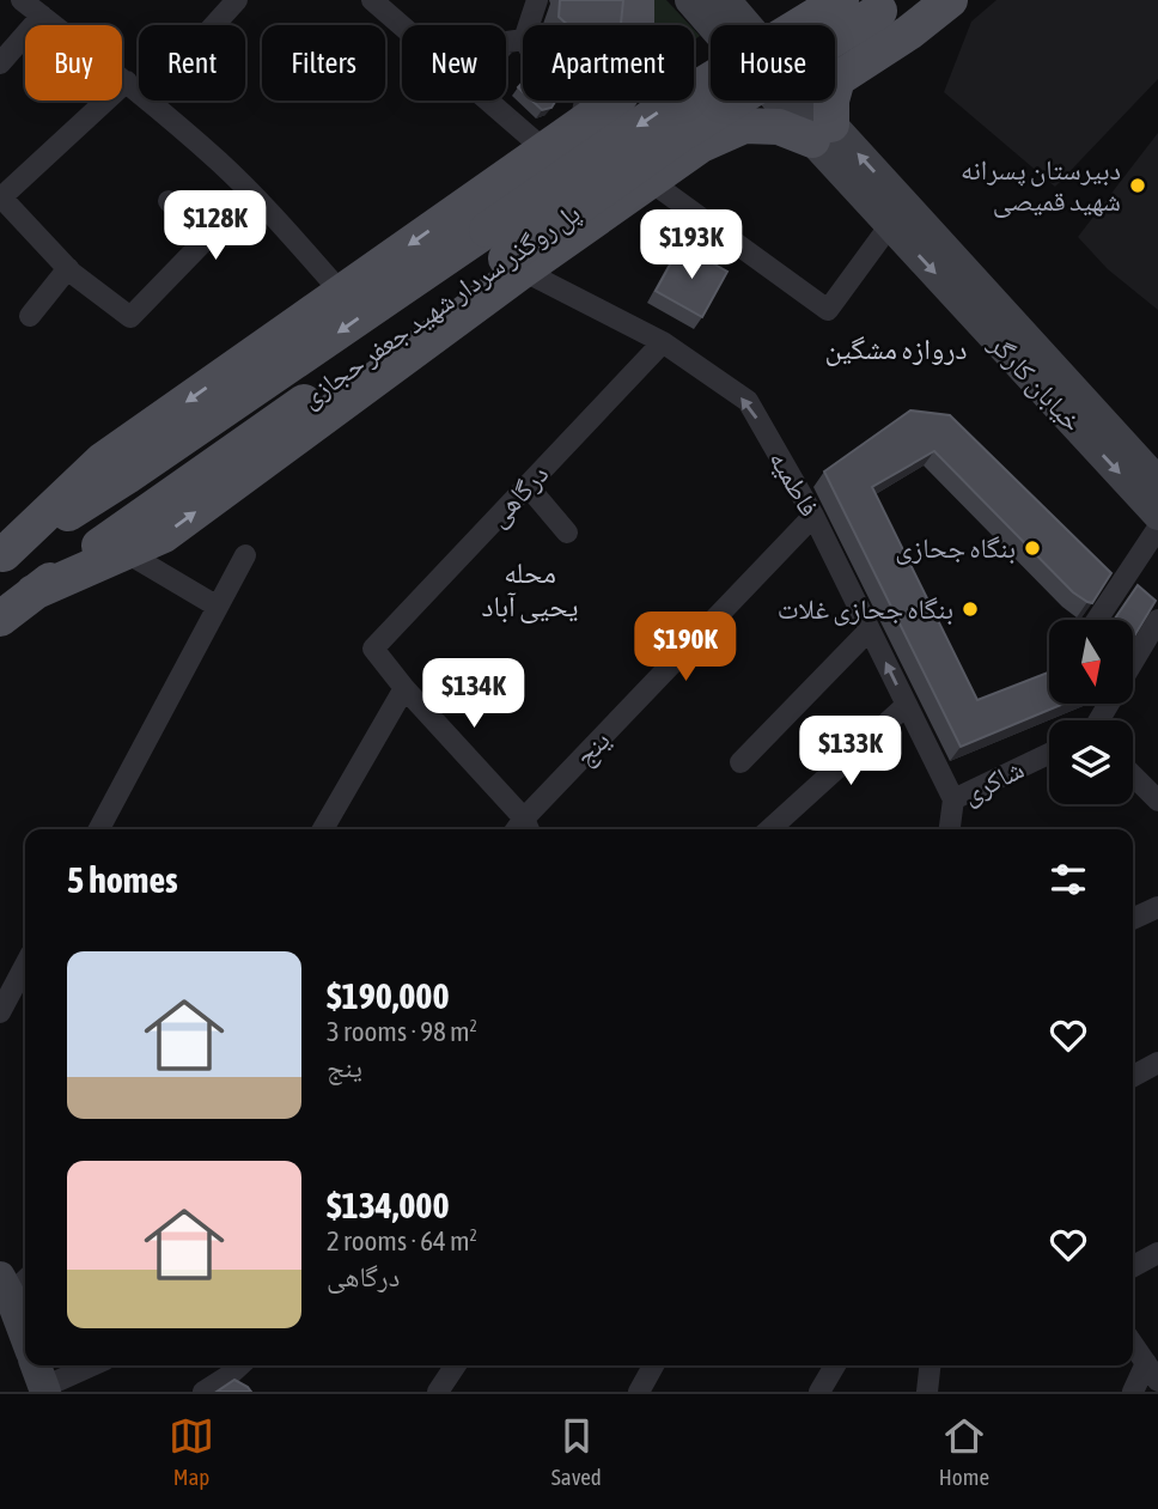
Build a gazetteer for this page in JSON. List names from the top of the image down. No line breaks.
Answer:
{"streets":{"main road":["پل روگذر سردار شهید جعفر حجازی","خیابان کارگر"],"street":["فاطمیه","درگاهی","ینج","شاکری"]},"crossings":[["پل روگذر سردار شهید جعفر حجازی","فاطمیه"],["فاطمیه","درگاهی"],["فاطمیه","ینج"],["فاطمیه","شاکری"]],"one_way":["فاطمیه"],"districts":["دروازه مشگین","محله یحیی آباد"],"places":["دبیرستان پسرانه شهید قمیصی","بنگاه جحازی","بنگاه جحازی غلات"],"north":"bottom","page":{"chip":["Buy","Rent","Filters","New","Apartment","House"],"price":["$128K","$193K","$190K","$134K","$133K"],"heading":"5 homes","list":[{"name":"$190,000","note":"3 rooms · 98 m² · ینج"},{"name":"$134,000","note":"2 rooms · 64 m² · درگاهی"}],"tabs":["Map","Saved","Home"]}}
